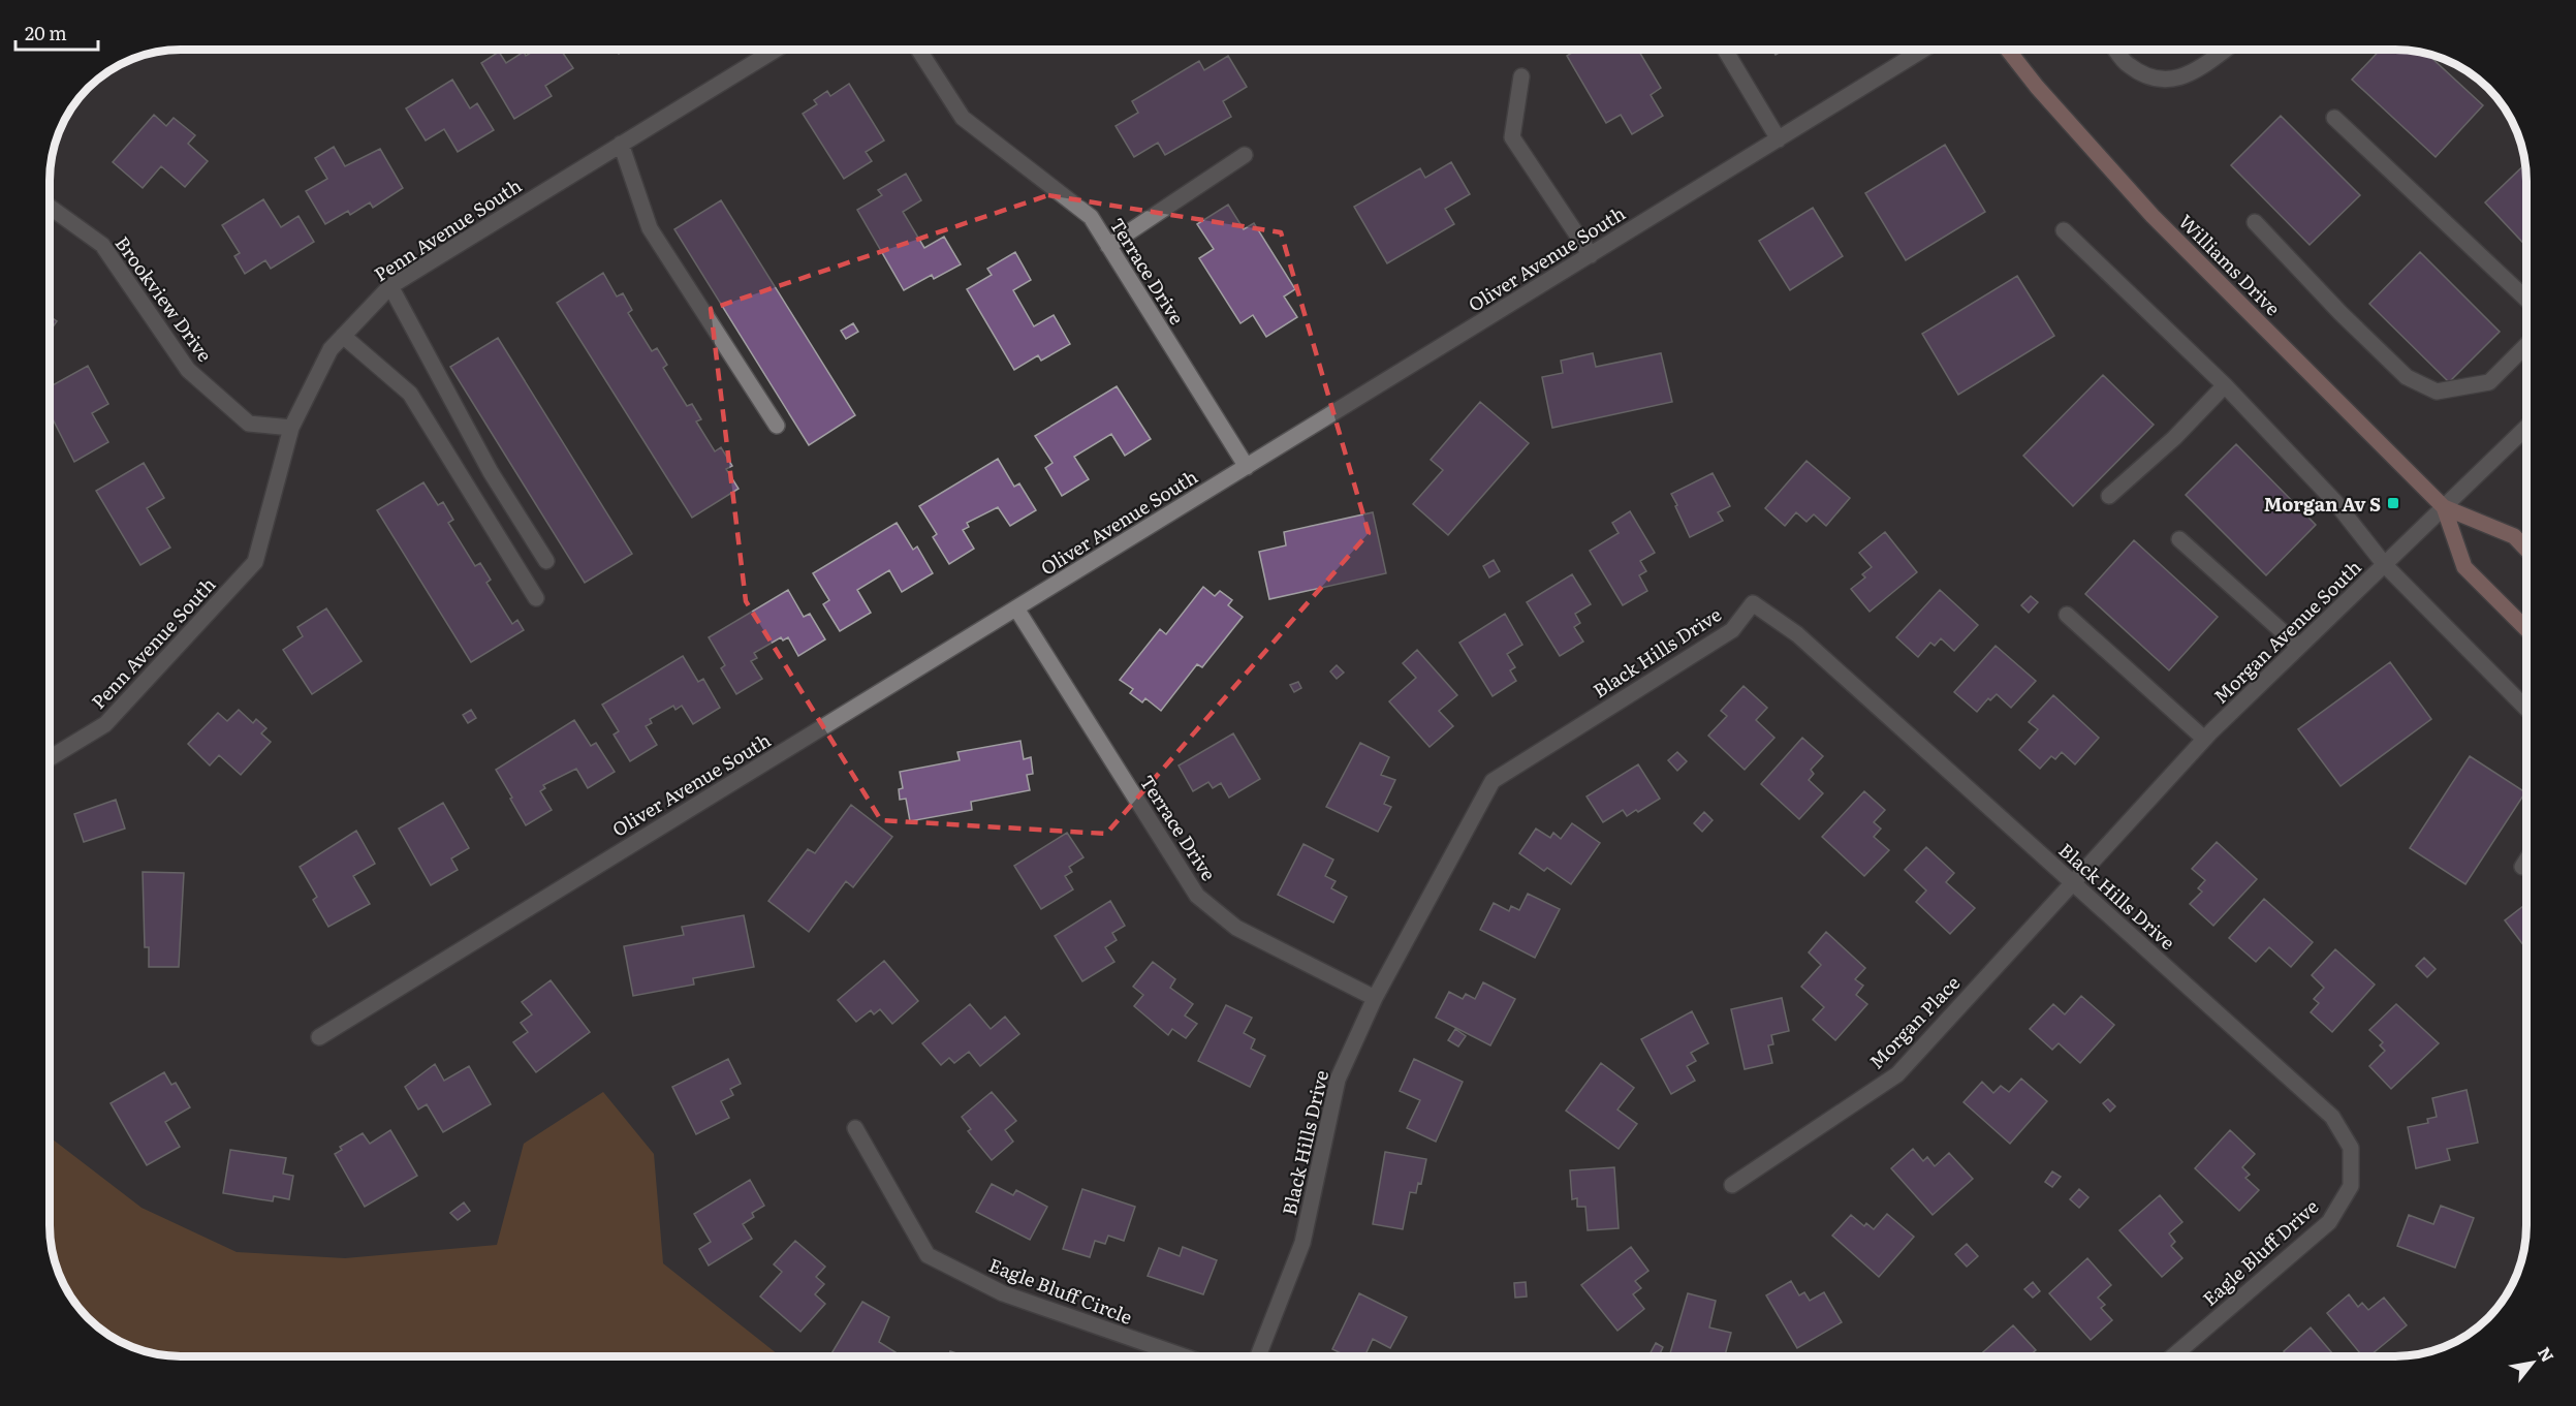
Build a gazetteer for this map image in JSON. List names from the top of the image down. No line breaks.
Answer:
{"streets":{"main road":["Williams Drive"],"street":["Penn Avenue South","Oliver Avenue South","Terrace Drive","Brookview Drive","Morgan Avenue South","Black Hills Drive","Morgan Place","Eagle Bluff Drive","Eagle Bluff Circle"]},"crossings":[["Penn Avenue South","Brookview Drive"],["Oliver Avenue South","Terrace Drive"],["Williams Drive","Morgan Avenue South"],["Terrace Drive","Black Hills Drive"],["Morgan Avenue South","Black Hills Drive"],["Morgan Avenue South","Morgan Place"],["Black Hills Drive","Morgan Place"],["Black Hills Drive","Eagle Bluff Drive"]],"places":{"transit":["Morgan Av S"]},"scale_bar":"20 m","north":"top right"}
